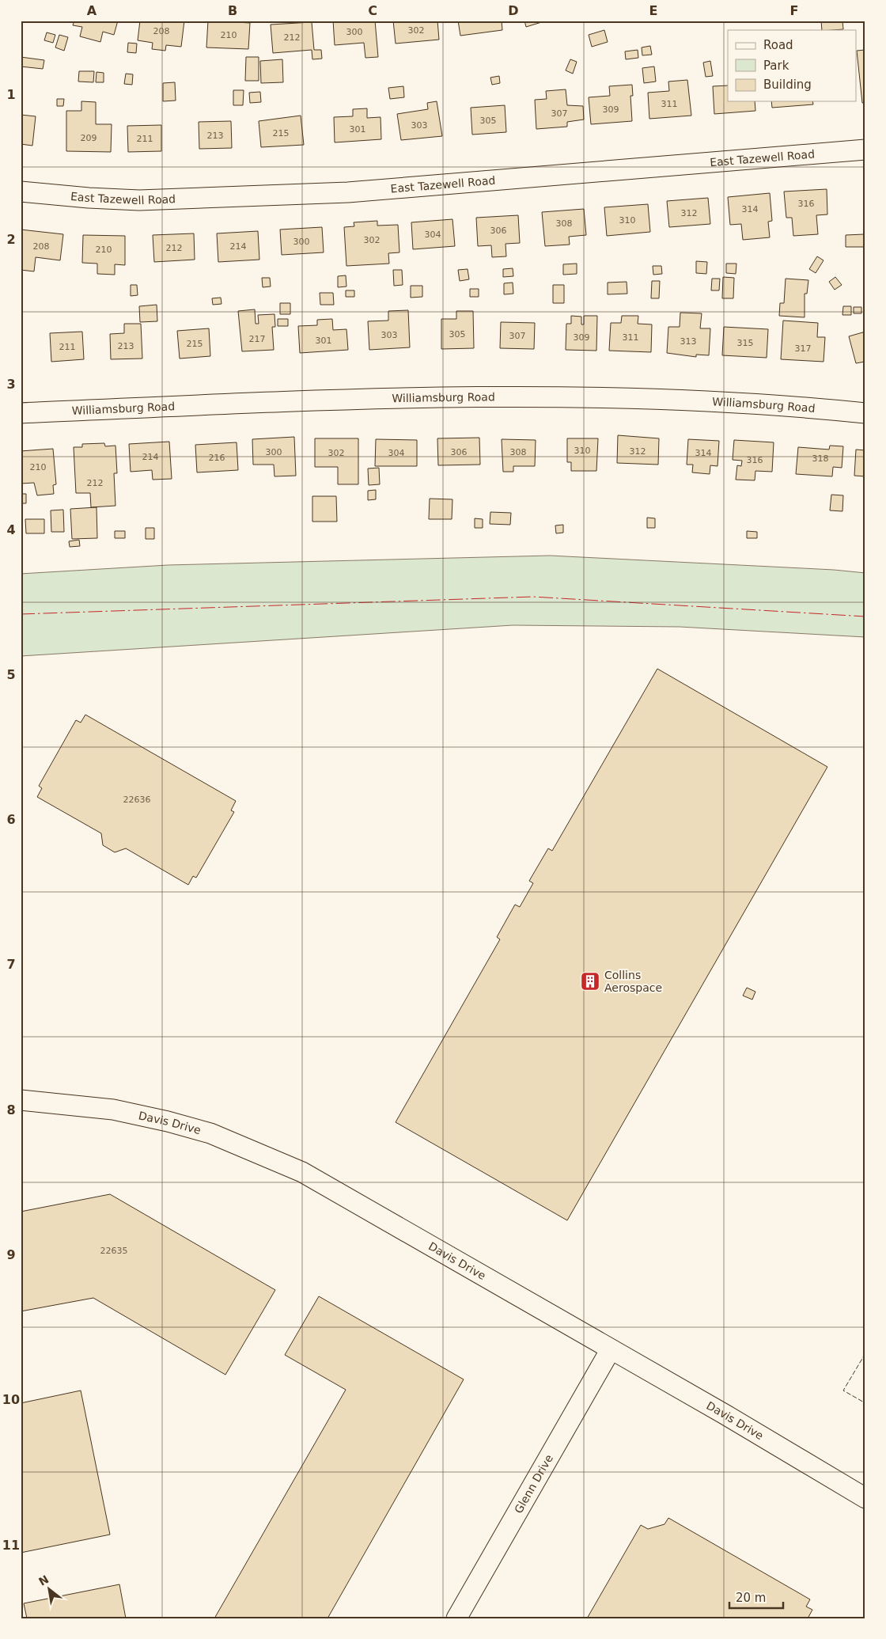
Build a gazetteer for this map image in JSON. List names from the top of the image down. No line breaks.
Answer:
{"streets":{"street":["East Tazewell Road","Williamsburg Road","Davis Drive","Glenn Drive"]},"crossings":[["Davis Drive","Glenn Drive"]],"places":{"building":["Collins Aerospace"]},"house_numbers":["302","208","300","210","212","311","309","307","305","303","301","215","213","209","211","316","314","312","310","308","306","304","302","300","208","214","212","210","305","303","307","309","311","217","301","313","315","215","213","211","317","310","312","300","306","308","302","304","314","214","216","318","316","210","212","22636","22635"],"legend":["Road","Park","Building"],"scale_bar":"20 m","north":"top left","grid":{"columns":["A","B","C","D","E","F"],"rows":["1","2","3","4","5","6","7","8","9","10","11"]}}
